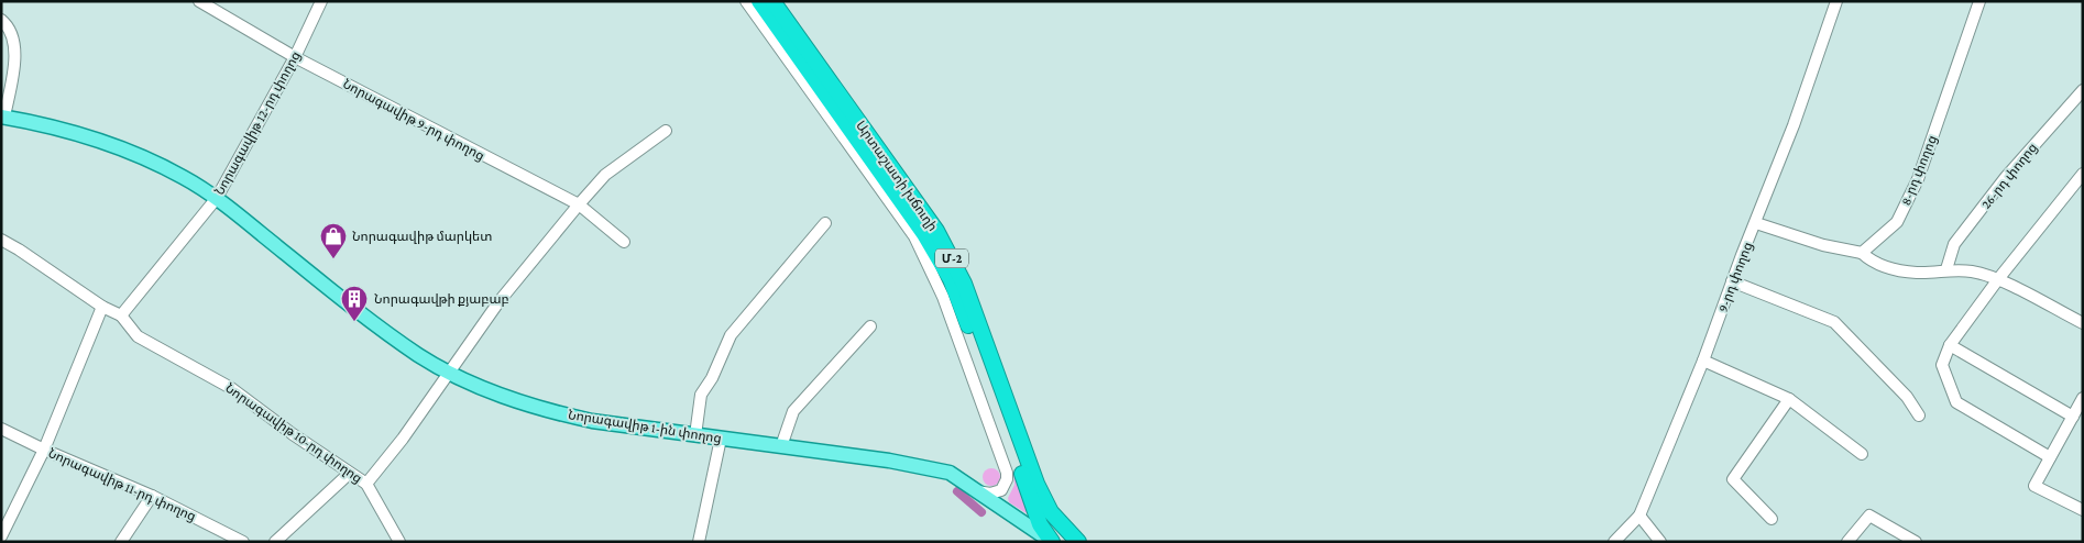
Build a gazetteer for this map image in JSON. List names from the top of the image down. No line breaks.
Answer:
{"streets":{"highway":["Արտաշատի խճուղի","Մ-2"],"main road":["Նորագավիթ 1-ին փողոց"],"street":["Նորագավիթ 9-րդ փողոց","Նորագավիթ 12-րդ փողոց","8-րդ փողոց","26-րդ փողոց","9-րդ փողոց","Նորագավիթ 10-րդ փողոց","Նորագավիթ 11-րդ փողոց"]},"crossings":[["Նորագավիթ 9-րդ փողոց","Նորագավիթ 12-րդ փողոց"],["Նորագավիթ 9-րդ փողոց","Նորագավիթ 10-րդ փողոց"],["Նորագավիթ 12-րդ փողոց","Նորագավիթ 1-ին փողոց"],["Նորագավիթ 12-րդ փողոց","Նորագավիթ 10-րդ փողոց"],["Արտաշատի խճուղի","Նորագավիթ 1-ին փողոց"],["Նորագավիթ 1-ին փողոց","Նորագավիթ 10-րդ փողոց"]],"places":{"shop":["Նորագավիթ մարկետ"],"building":["Նորագավթի քյաբաբ"]}}
